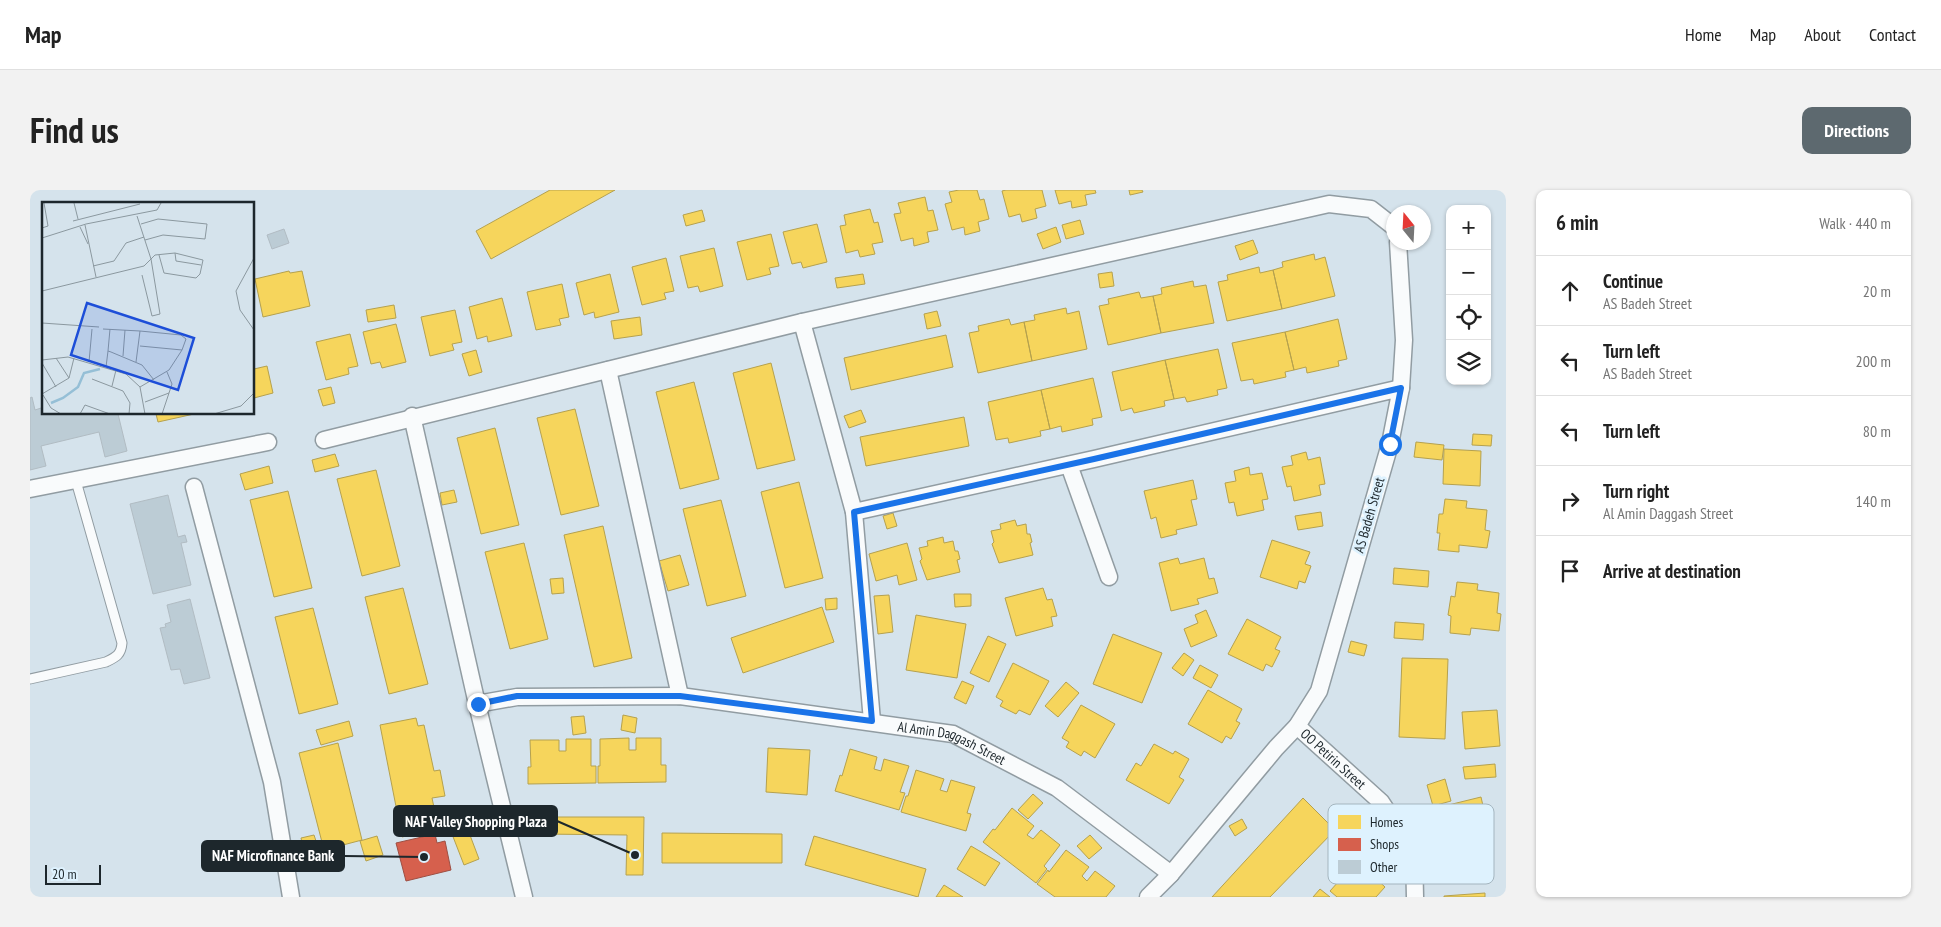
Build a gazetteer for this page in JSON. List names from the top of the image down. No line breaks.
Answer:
{"streets":{"street":["AS Badeh Street","Al Amin Daggash Street","OO Petirin Street"]},"crossings":[["AS Badeh Street","Al Amin Daggash Street"],["AS Badeh Street","OO Petirin Street"]],"places":["NAF Valley Shopping Plaza","NAF Microfinance Bank"],"legend":["Homes","Shops","Other"],"scale_bar":"20 m","north":"top","page":{"header":"Map","nav":["Home","Map","About","Contact"],"title":"Find us","buttons":"Directions","heading":["6 min","Walk · 440 m"],"map_buttons":["+","−"],"list":[["Continue","AS Badeh Street","20 m"],["Turn left","AS Badeh Street","200 m"],["Turn left","80 m"],["Turn right","Al Amin Daggash Street","140 m"],"Arrive at destination"],"scale":"20 m"}}
